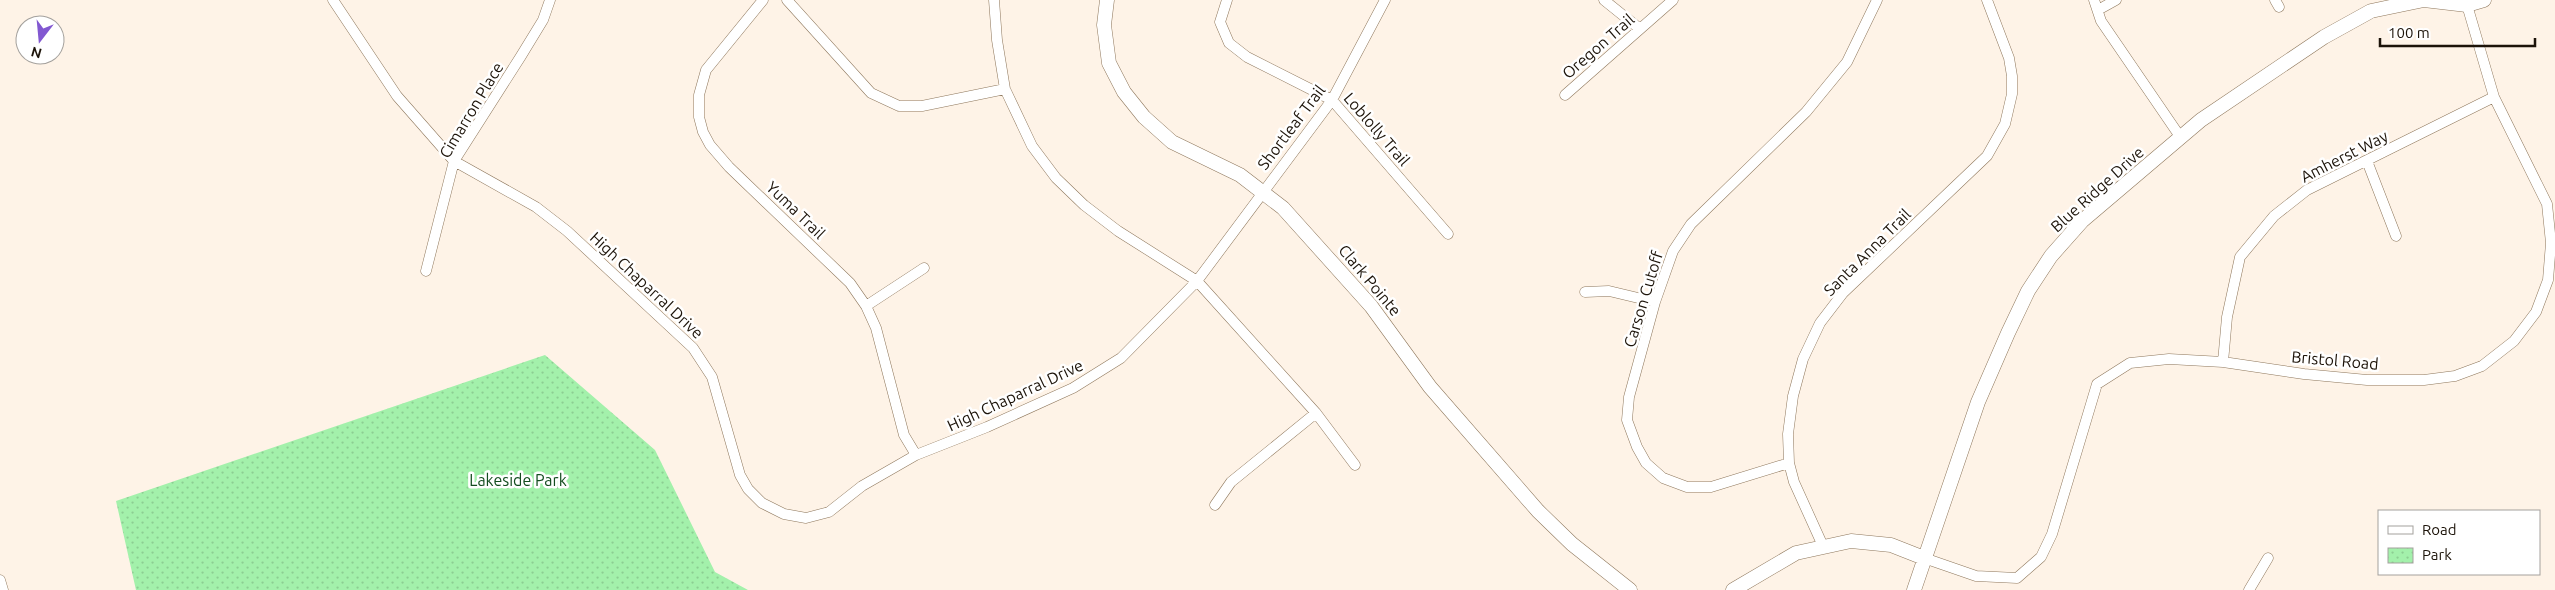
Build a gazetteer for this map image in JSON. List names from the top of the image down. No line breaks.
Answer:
{"streets":{"street":["Oregon Trail","Cimarron Place","Shortleaf Trail","Loblolly Trail","Amherst Way","Blue Ridge Drive","Yuma Trail","Santa Anna Trail","Clark Pointe","High Chaparral Drive","Carson Cutoff","Bristol Road"]},"crossings":[["Cimarron Place","High Chaparral Drive"],["Shortleaf Trail","Loblolly Trail"],["Shortleaf Trail","Clark Pointe"],["Shortleaf Trail","High Chaparral Drive"],["Amherst Way","Bristol Road"],["Blue Ridge Drive","Bristol Road"],["Yuma Trail","High Chaparral Drive"],["Santa Anna Trail","Carson Cutoff"],["Clark Pointe","High Chaparral Drive"]],"parks":["Lakeside Park"],"legend":["Road","Park"],"scale_bar":"100 m","north":"bottom"}
